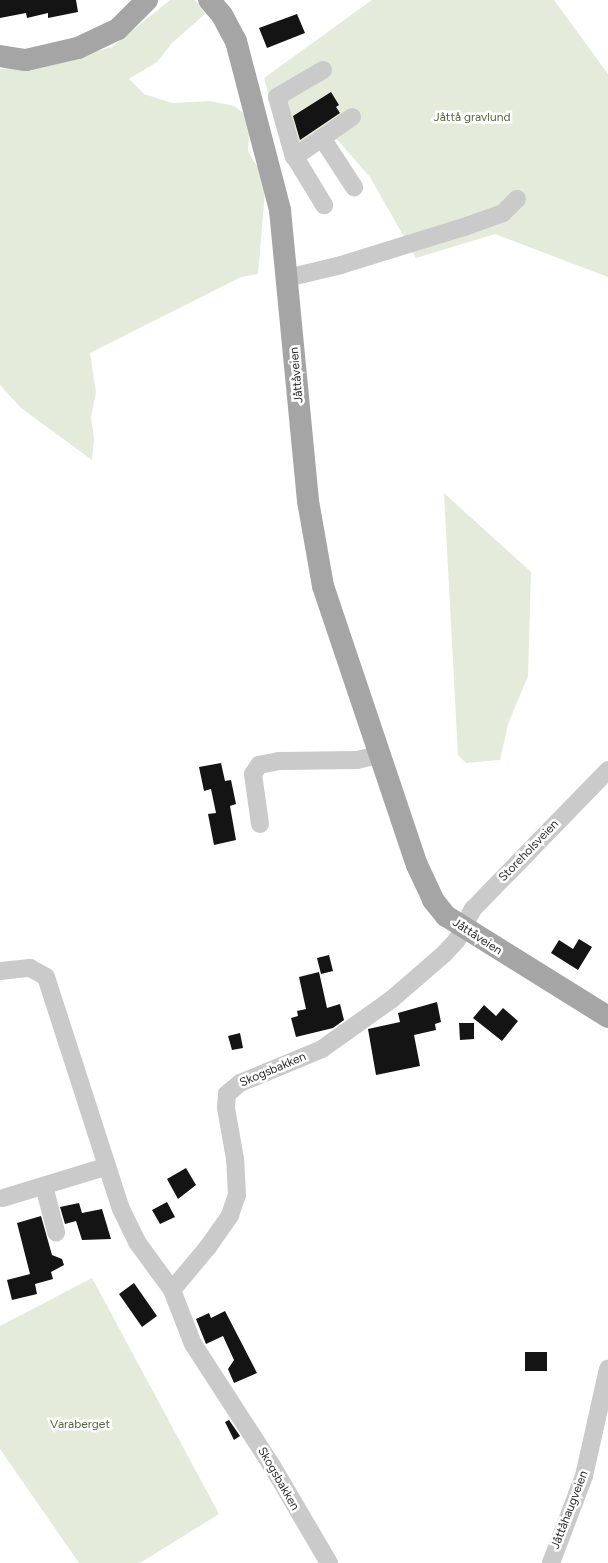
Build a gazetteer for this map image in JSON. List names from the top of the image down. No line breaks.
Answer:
{"streets":{"main road":["Jåttåveien"],"street":["Storeholsveien","Skogsbakken","Jåttåhaugveien"]},"crossings":[["Jåttåveien","Storeholsveien"],["Jåttåveien","Skogsbakken"],["Storeholsveien","Skogsbakken"]],"parks":["Jåttå gravlund","Varaberget"]}
